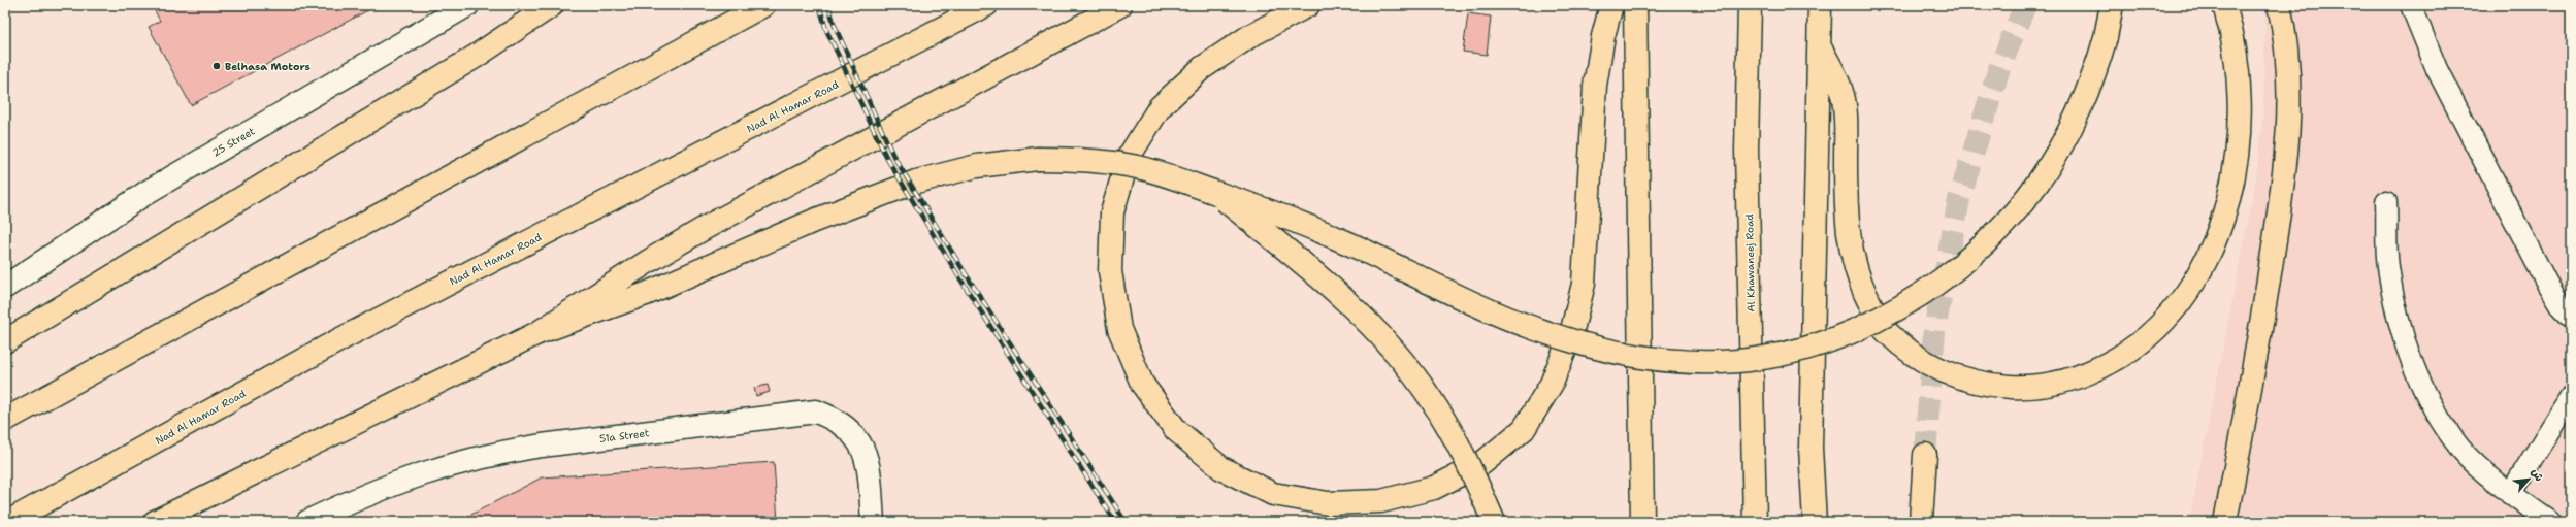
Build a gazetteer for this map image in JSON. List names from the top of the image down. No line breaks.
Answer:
{"streets":{"main road":["Nad Al Hamar Road","Al Khawaneej Road"],"street":["25 Street","51a Street"]},"places":["Belhasa Motors"],"north":"top right"}
